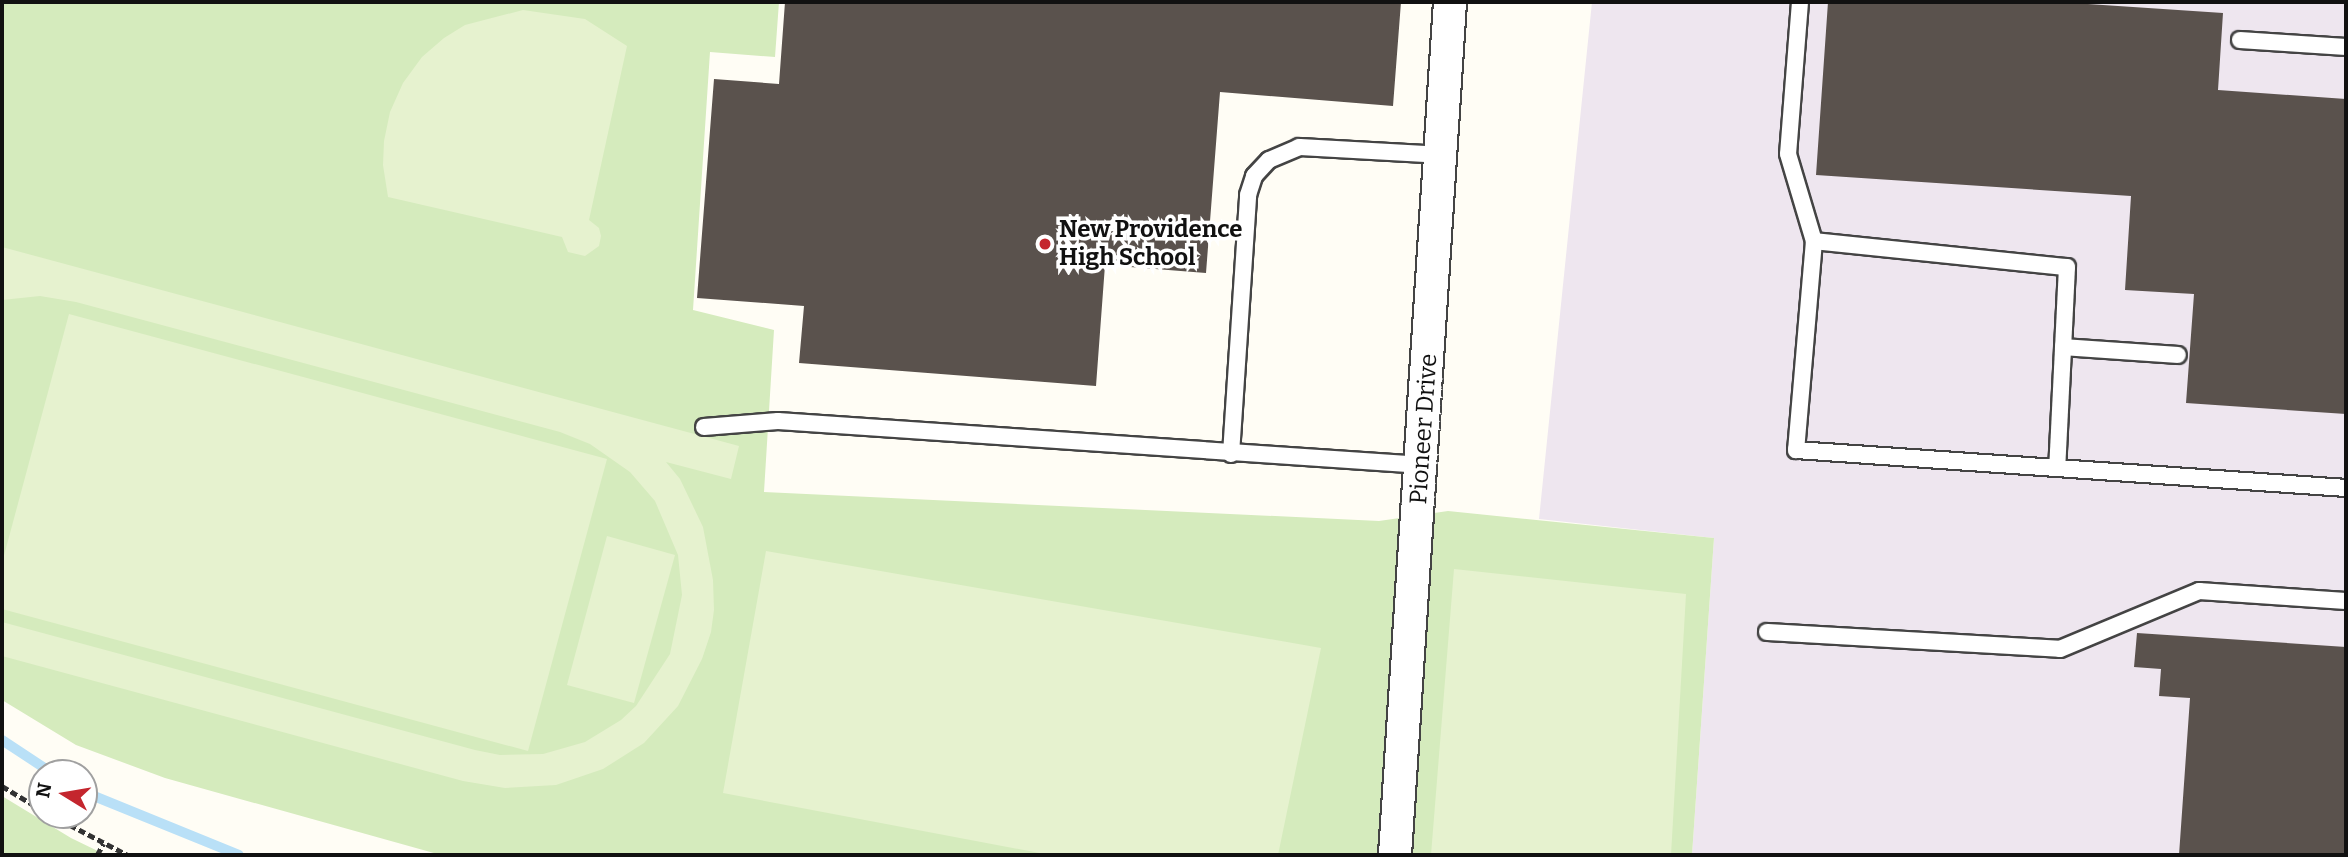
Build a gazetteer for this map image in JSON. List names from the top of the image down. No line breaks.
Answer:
{"streets":{"street":["Pioneer Drive"]},"places":["New Providence High School"],"north":"left"}
